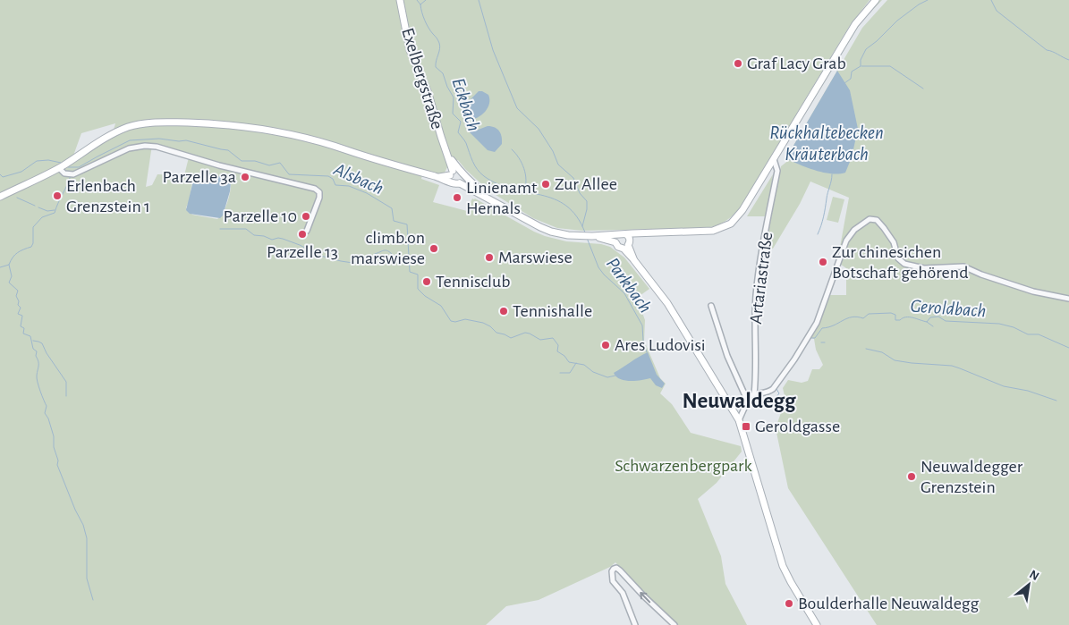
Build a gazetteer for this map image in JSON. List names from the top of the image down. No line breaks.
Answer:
{"streets":{"main road":["Exelbergstraße"],"street":["Artariastraße"]},"districts":["Neuwaldegg"],"water":["Eckbach","Rückhaltebecken Kräuterbach","Alsbach","Parkbach","Geroldbach"],"parks":["Schwarzenbergpark"],"places":{"other":["Graf Lacy Grab","Parzelle 3a","Zur Allee","Erlenbach Grenzstein 1","Linienamt Hernals","Parzelle 10","Parzelle 13","climb.on marswiese","Marswiese","Zur chinesichen Botschaft gehörend","Tennisclub","Tennishalle","Ares Ludovisi","Neuwaldegger Grenzstein","Boulderhalle Neuwaldegg"],"transit":["Geroldgasse"]},"north":"top right"}
